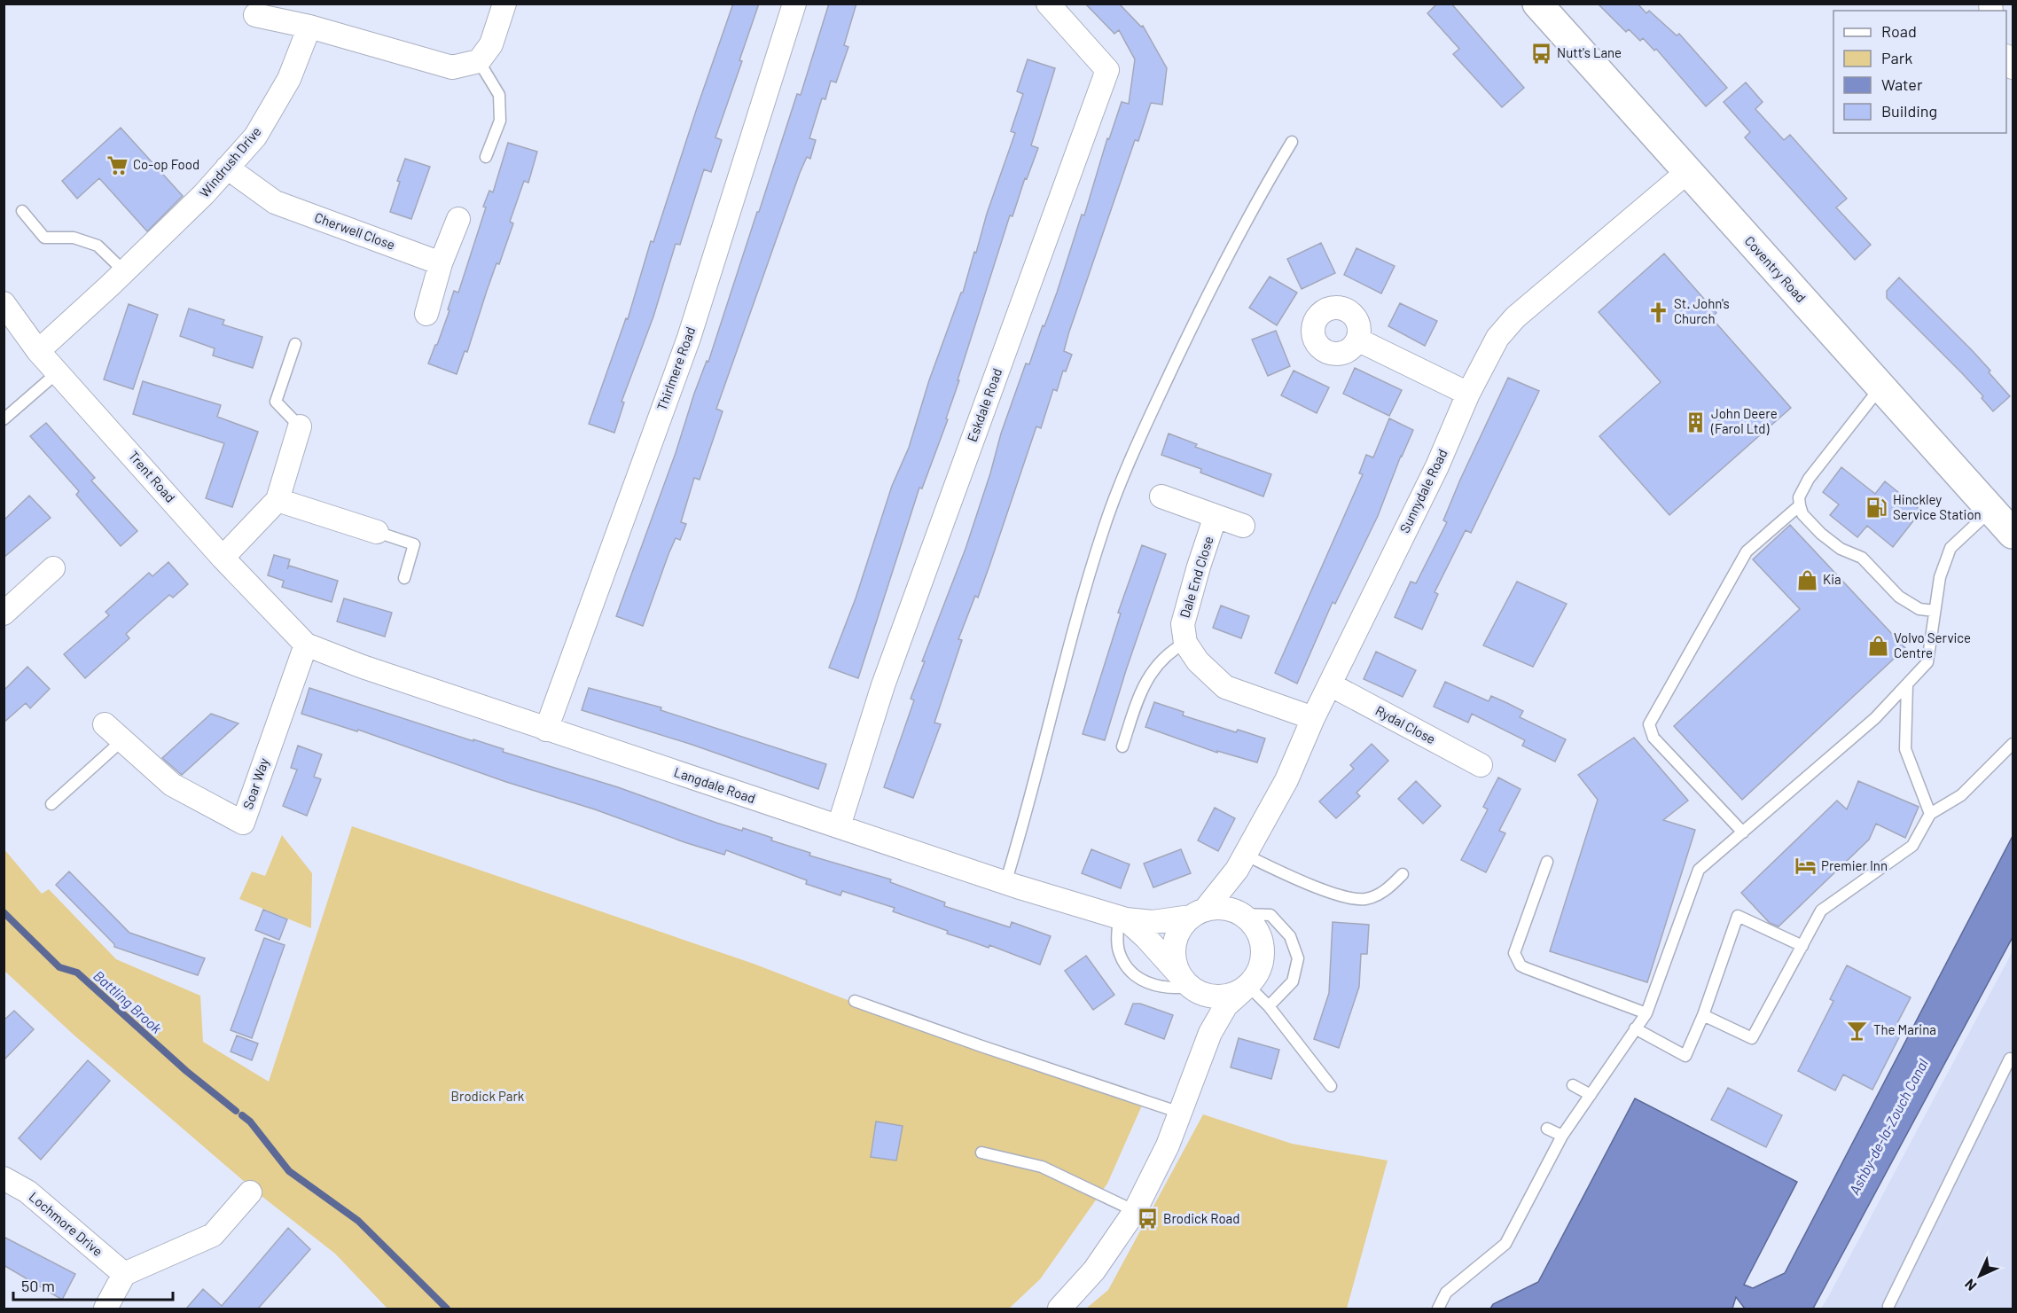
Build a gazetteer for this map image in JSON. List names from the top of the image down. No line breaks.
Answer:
{"streets":{"main road":["Coventry Road"],"street":["Windrush Drive","Cherwell Close","Thirlmere Road","Eskdale Road","Trent Road","Sunnydale Road","Dale End Close","Rydal Close","Soar Way","Langdale Road","Lochmore Drive"]},"crossings":[["Windrush Drive","Cherwell Close"],["Windrush Drive","Trent Road"],["Coventry Road","Sunnydale Road"],["Thirlmere Road","Langdale Road"],["Eskdale Road","Langdale Road"],["Trent Road","Soar Way"],["Trent Road","Langdale Road"],["Sunnydale Road","Rydal Close"],["Sunnydale Road","Langdale Road"],["Soar Way","Langdale Road"]],"water":["Battling Brook","Ashby-de-la-Zouch Canal"],"parks":["Brodick Park"],"places":{"bus stop":["Nutt's Lane","Brodick Road"],"supermarket":["Co-op Food"],"church":["St. John's Church"],"building":["John Deere (Farol Ltd)"],"fuel station":["Hinckley Service Station"],"shop":["Kia","Volvo Service Centre"],"hotel":["Premier Inn"],"bar":["The Marina"]},"legend":["Road","Park","Water","Building"],"scale_bar":"50 m","north":"bottom left"}
